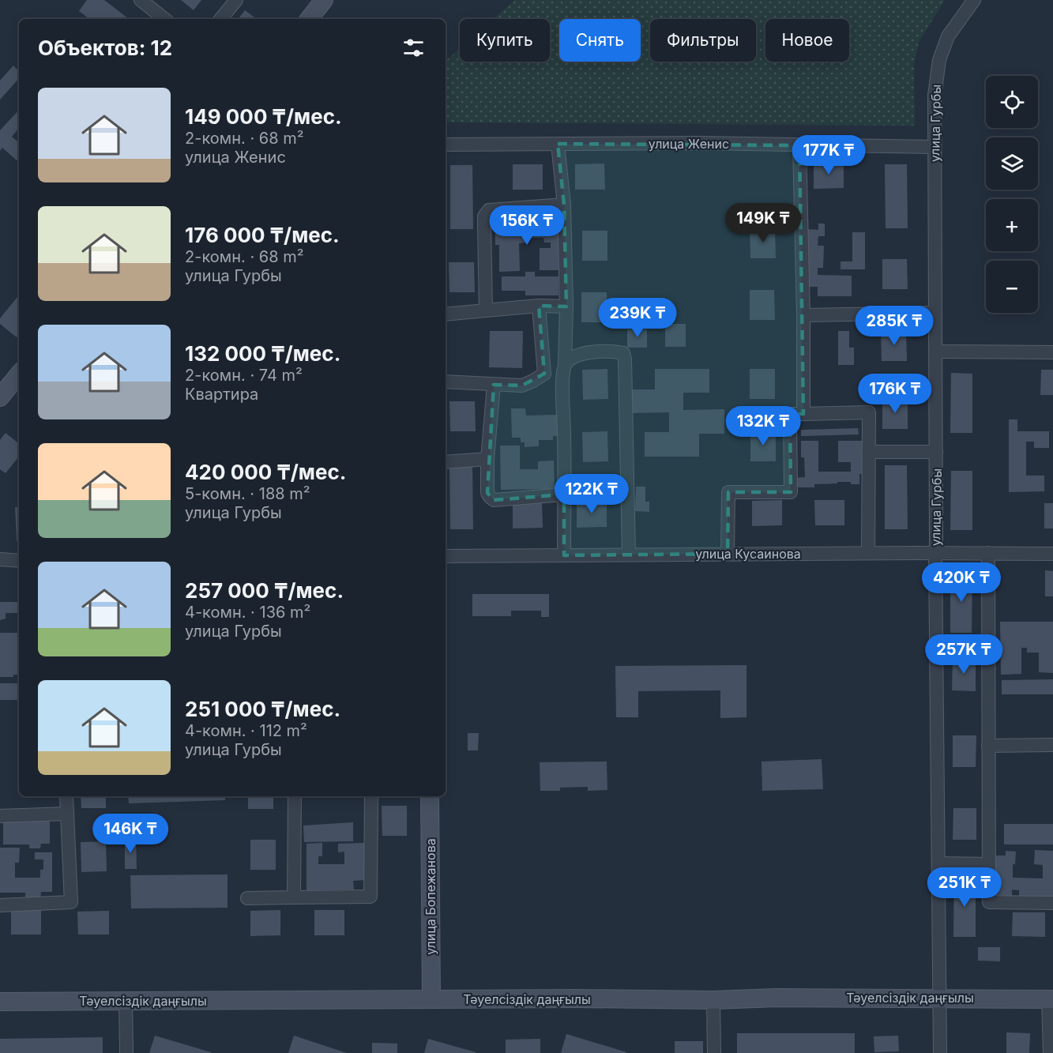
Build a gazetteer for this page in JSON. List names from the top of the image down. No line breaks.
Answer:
{"streets":{"street":["улица Гурбы","улица Женис","улица Кусаинова","улица Бопежанова","Тәуелсіздік даңғылы"]},"crossings":[["улица Гурбы","улица Женис"],["улица Гурбы","улица Кусаинова"],["улица Гурбы","Тәуелсіздік даңғылы"],["улица Бопежанова","Тәуелсіздік даңғылы"]],"page":{"chip":["Купить","Снять","Фильтры","Новое"],"heading":"Объектов: 12","map_buttons":["+","−"],"list":[{"name":"149 000 ₸/мес.","note":"2-комн. · 68 m² · улица Женис"},{"name":"176 000 ₸/мес.","note":"2-комн. · 68 m² · улица Гурбы"},{"name":"132 000 ₸/мес.","note":"2-комн. · 74 m² · Квартира"},{"name":"420 000 ₸/мес.","note":"5-комн. · 188 m² · улица Гурбы"},{"name":"257 000 ₸/мес.","note":"4-комн. · 136 m² · улица Гурбы"},{"name":"251 000 ₸/мес.","note":"4-комн. · 112 m² · улица Гурбы"}],"price":["177K ₸","149K ₸","156K ₸","239K ₸","285K ₸","176K ₸","132K ₸","122K ₸","420K ₸","257K ₸","146K ₸","251K ₸"]}}
